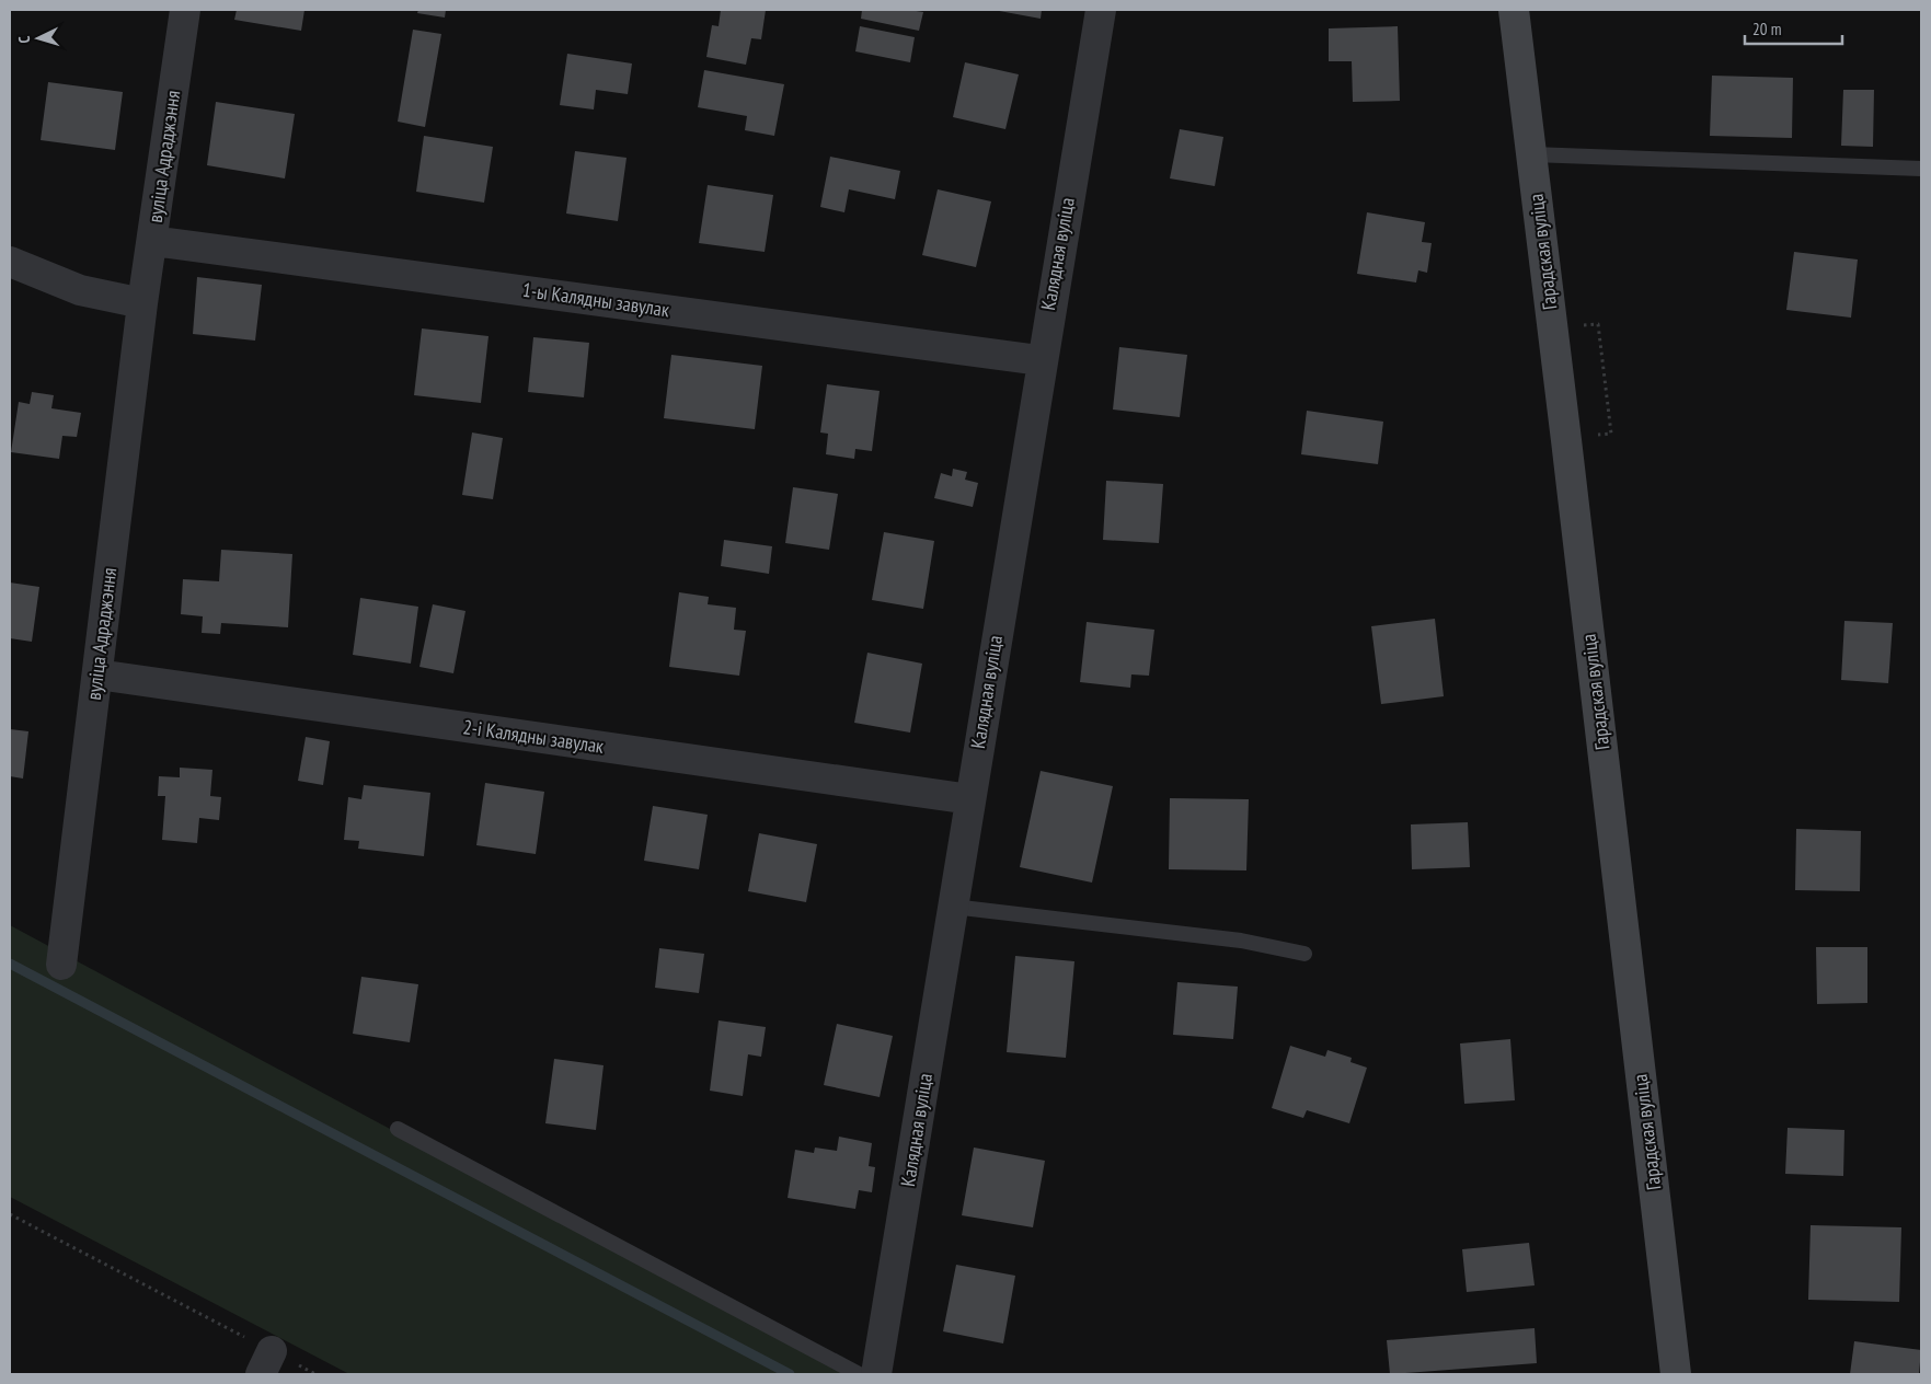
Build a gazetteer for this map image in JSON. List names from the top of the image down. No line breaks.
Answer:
{"streets":{"main road":["Гарадская вуліца"],"street":["вуліца Адраджэння","Калядная вуліца","1-ы Калядны завулак","2-і Калядны завулак"]},"crossings":[["вуліца Адраджэння","1-ы Калядны завулак"],["вуліца Адраджэння","2-і Калядны завулак"],["Калядная вуліца","1-ы Калядны завулак"],["Калядная вуліца","2-і Калядны завулак"]],"scale_bar":"20 m","north":"left"}
